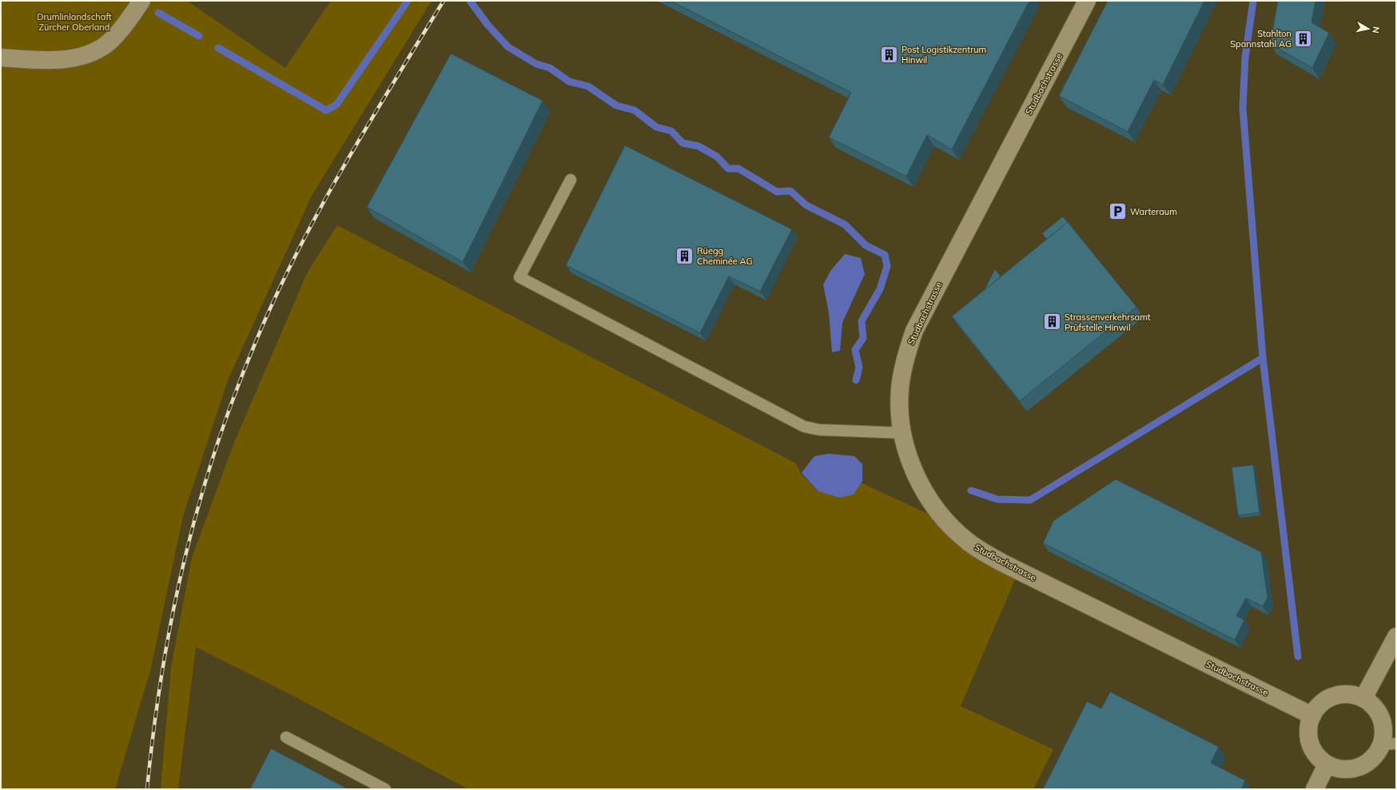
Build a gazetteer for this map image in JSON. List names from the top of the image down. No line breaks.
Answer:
{"streets":{"street":["Studbachstrasse"]},"parks":["Drumlinlandschaft Zürcher Oberland"],"places":{"building":["Stahlton Spannstahl AG","Post Logistikzentrum Hinwil","Rüegg Cheminée AG","Strassenverkehrsamt Prüfstelle Hinwil"],"parking":["Warteraum"]},"north":"right"}
